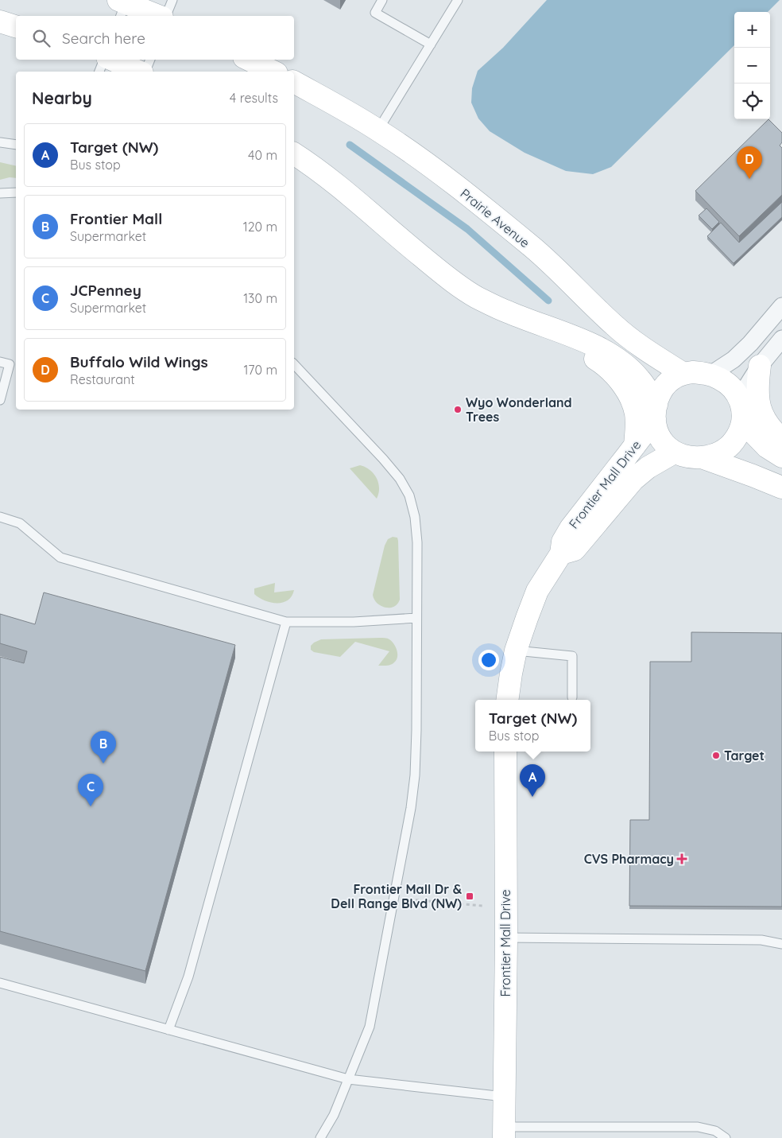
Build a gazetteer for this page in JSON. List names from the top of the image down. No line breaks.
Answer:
{"streets":{"street":["Prairie Avenue","Frontier Mall Drive"]},"crossings":[["Prairie Avenue","Frontier Mall Drive"]],"places":{"other":["Wyo Wonderland Trees","Target"],"health":["CVS Pharmacy"],"transit":["Frontier Mall Dr & Dell Range Blvd (NW)"]},"page":{"map_buttons":["+","−"],"search":"Search here","heading":["Nearby","4 results"],"list":[{"mark":"A","name":"Target (NW)","note":"Bus stop","value":"40 m"},{"mark":"B","name":"Frontier Mall","note":"Supermarket","value":"120 m"},{"mark":"C","name":"JCPenney","note":"Supermarket","value":"130 m"},{"mark":"D","name":"Buffalo Wild Wings","note":"Restaurant","value":"170 m"}],"pins":["D","B","A","C"],"popup":["Target (NW)","Bus stop"]}}
